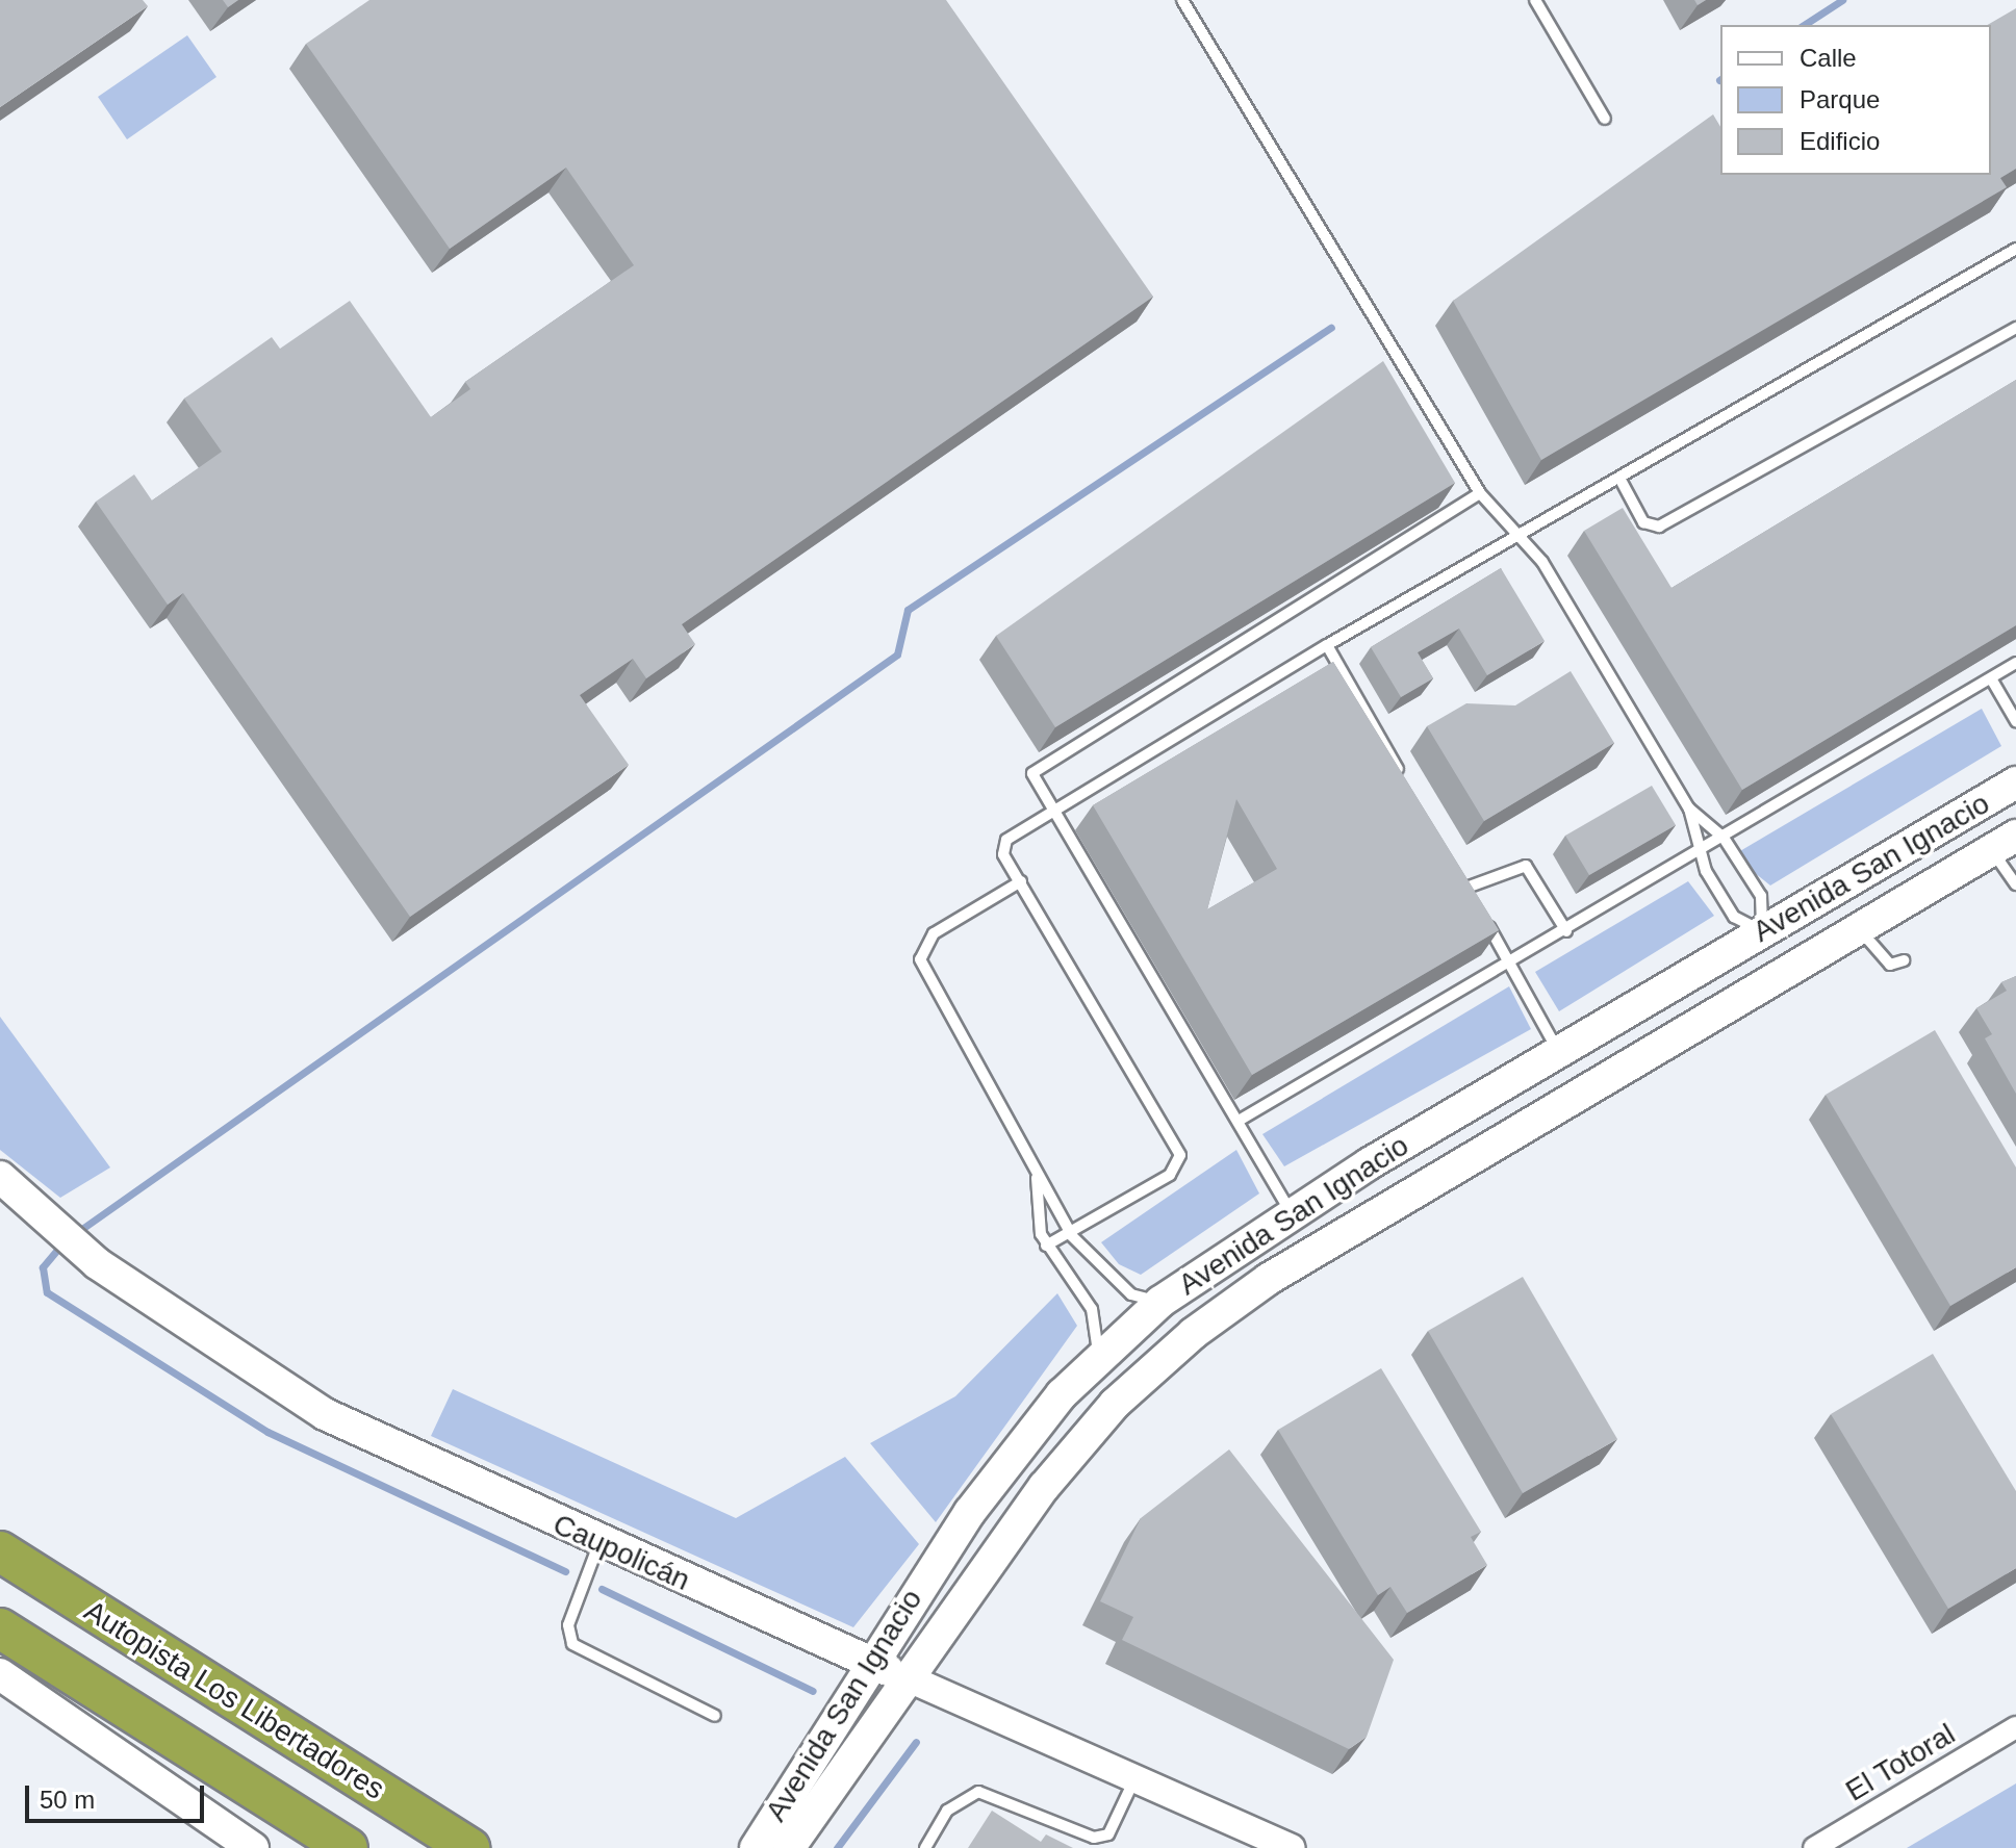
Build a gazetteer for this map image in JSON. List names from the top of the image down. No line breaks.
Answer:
{"streets":{"highway":["Autopista Los Libertadores"],"main road":["Avenida San Ignacio","Caupolicán"],"street":["El Totoral"]},"crossings":[["Avenida San Ignacio","Caupolicán"]],"legend":["Calle","Parque","Edificio"],"scale_bar":"50 m"}
